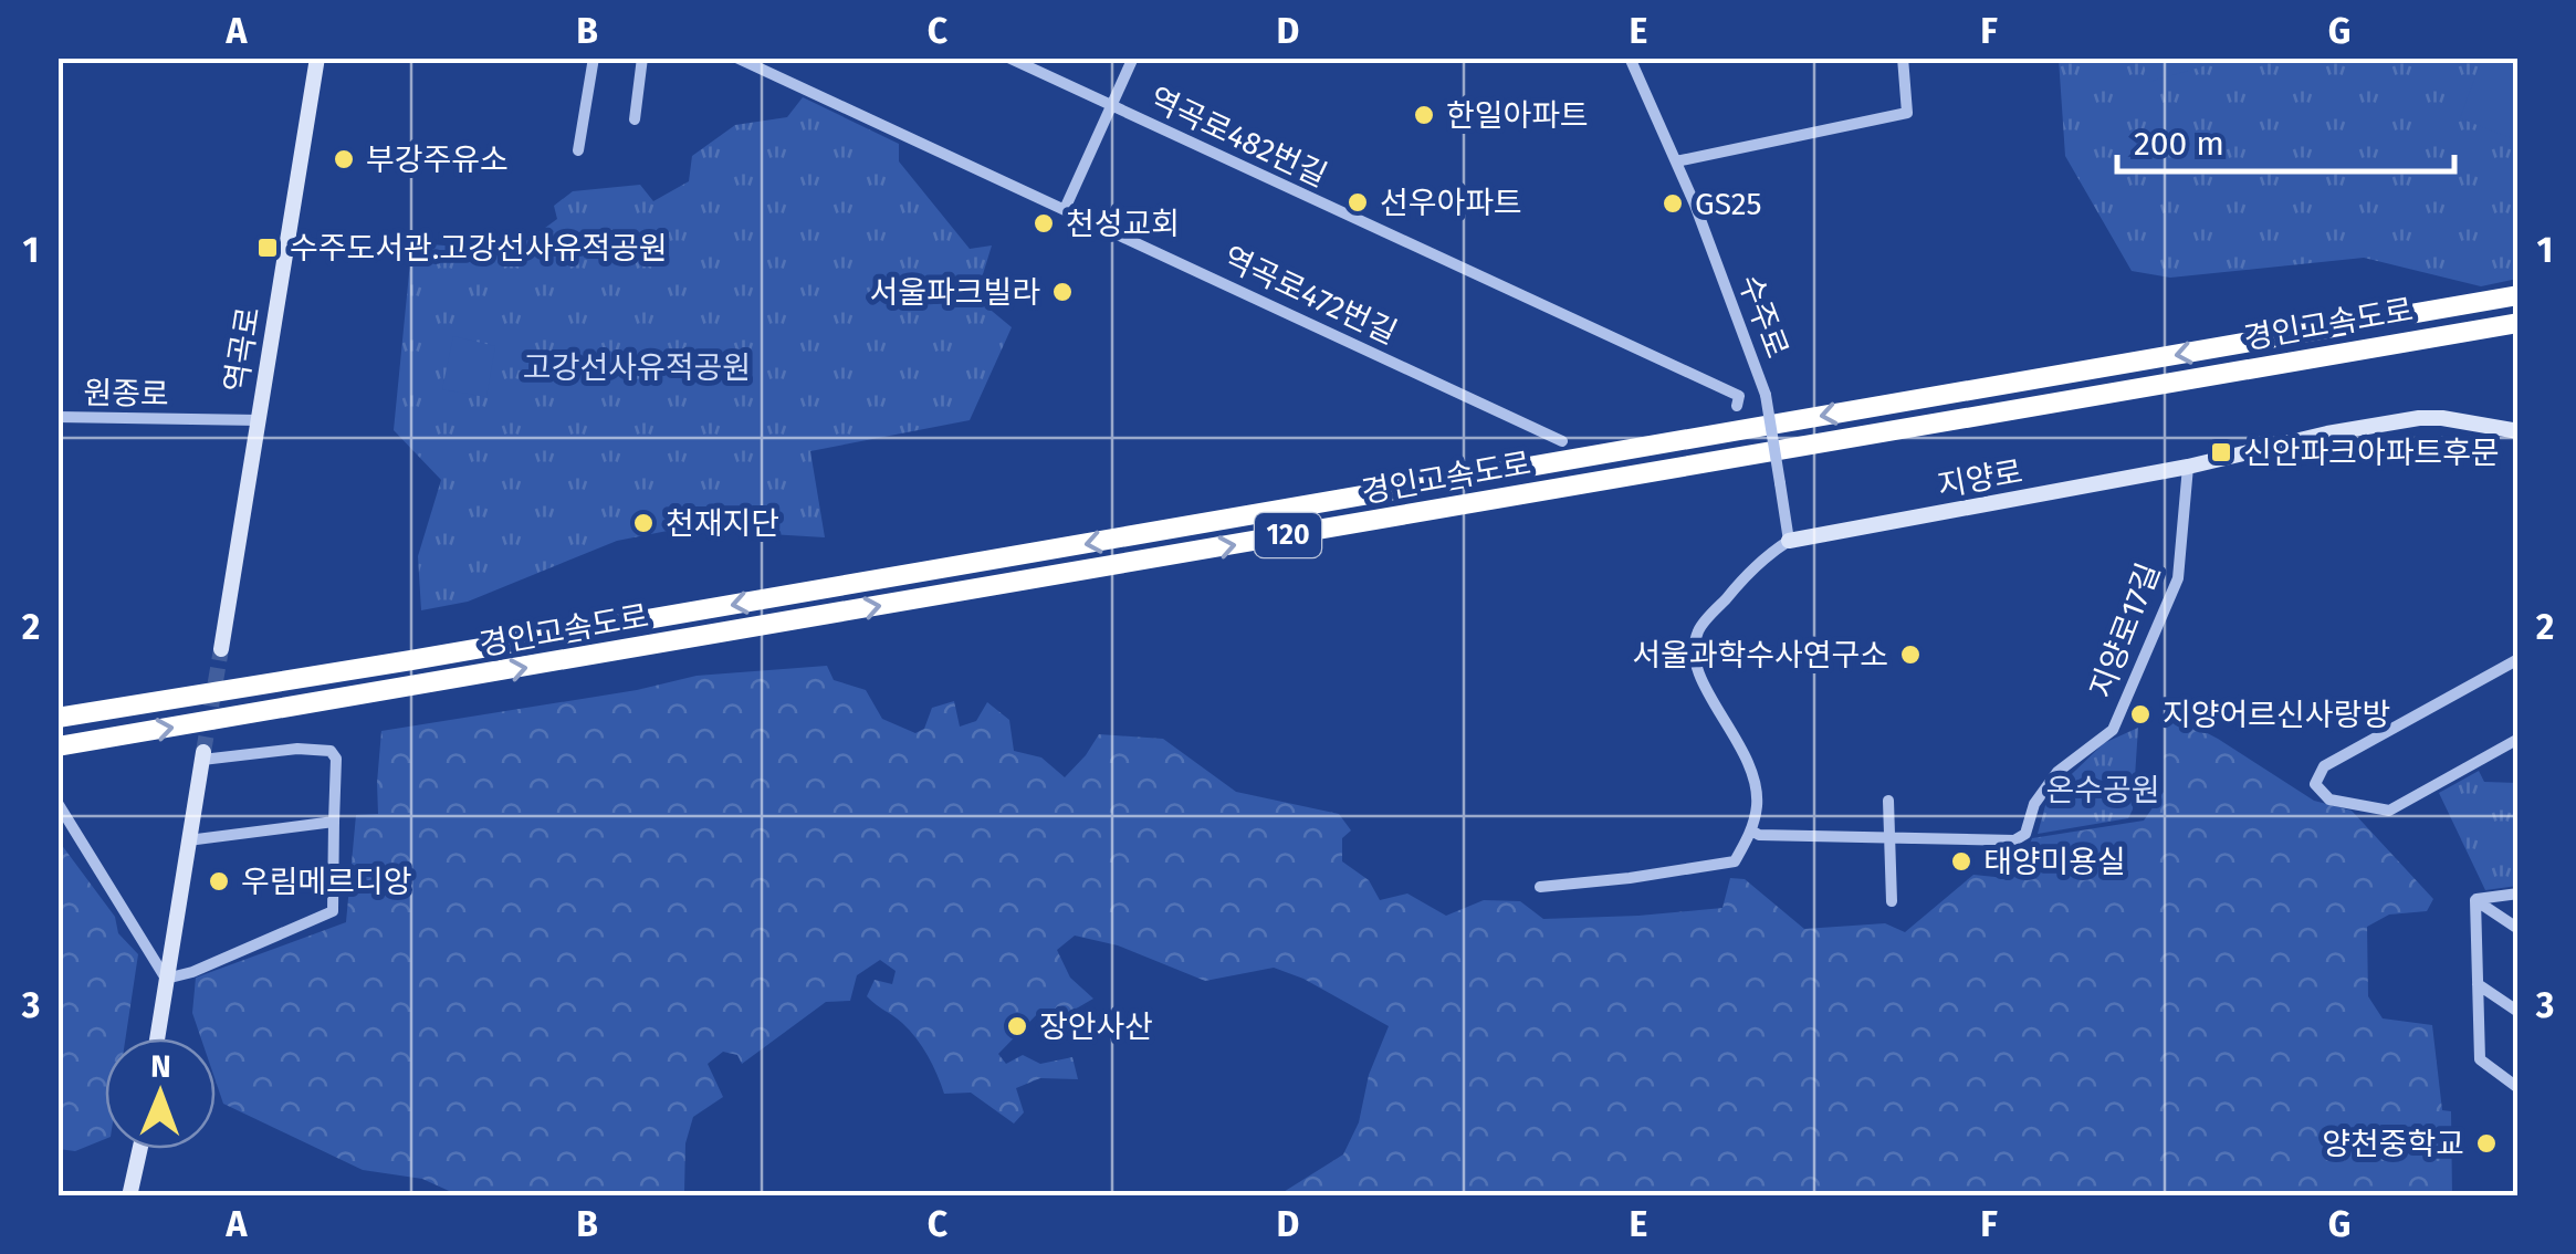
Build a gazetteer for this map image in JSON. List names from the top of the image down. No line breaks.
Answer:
{"streets":{"highway":["경인고속도로","120"],"street":["역곡로482번길","역곡로472번길","수주로","역곡로","원종로","지양로","지양로17길"]},"crossings":[["수주로","지양로"],["역곡로","원종로"],["지양로","지양로17길"]],"parks":["고강선사유적공원","온수공원"],"places":{"other":["한일아파트","부강주유소","선우아파트","GS25","천성교회","서울파크빌라","천재지단","서울과학수사연구소","지양어르신사랑방","태양미용실","우림메르디앙","장안사산","양천중학교"],"transit":["수주도서관.고강선사유적공원","신안파크아파트후문"]},"scale_bar":"200 m","north":"top","grid":{"columns":["A","B","C","D","E","F","G"],"rows":["1","2","3"]}}
